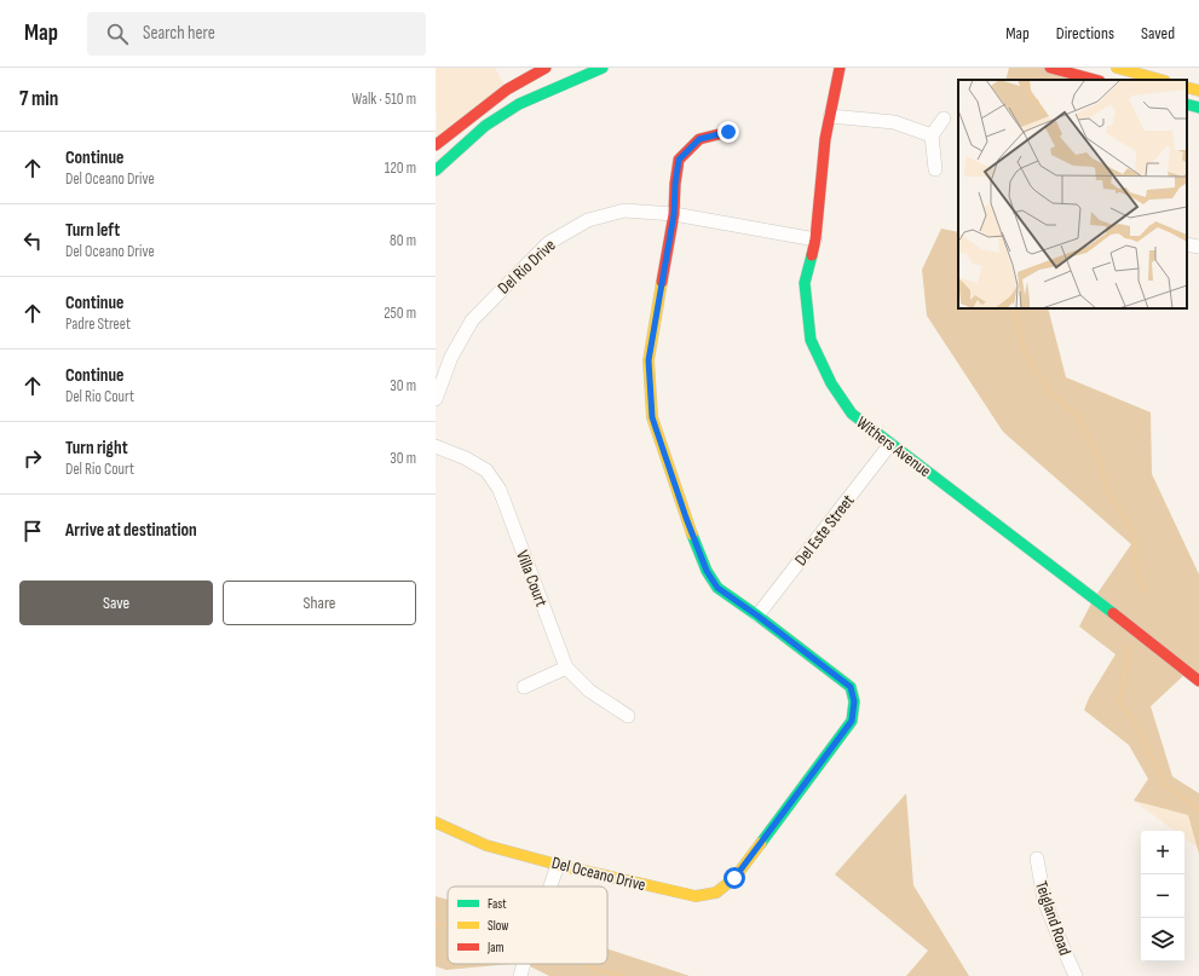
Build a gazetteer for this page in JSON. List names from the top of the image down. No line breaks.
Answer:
{"streets":{"street":["Del Rio Drive","Withers Avenue","Del Este Street","Villa Court","Del Oceano Drive","Teigland Road"]},"crossings":[["Del Rio Drive","Withers Avenue"],["Del Rio Drive","Del Oceano Drive"],["Withers Avenue","Del Este Street"],["Del Este Street","Del Oceano Drive"]],"legend":["Fast","Slow","Jam"],"page":{"header":"Map","search":"Search here","nav":["Map","Directions","Saved"],"heading":["7 min","Walk · 510 m"],"list":[["Continue","Del Oceano Drive","120 m"],["Turn left","Del Oceano Drive","80 m"],["Continue","Padre Street","250 m"],["Continue","Del Rio Court","30 m"],["Turn right","Del Rio Court","30 m"],"Arrive at destination"],"buttons":["Save","Share"],"map_buttons":["+","−"]}}
